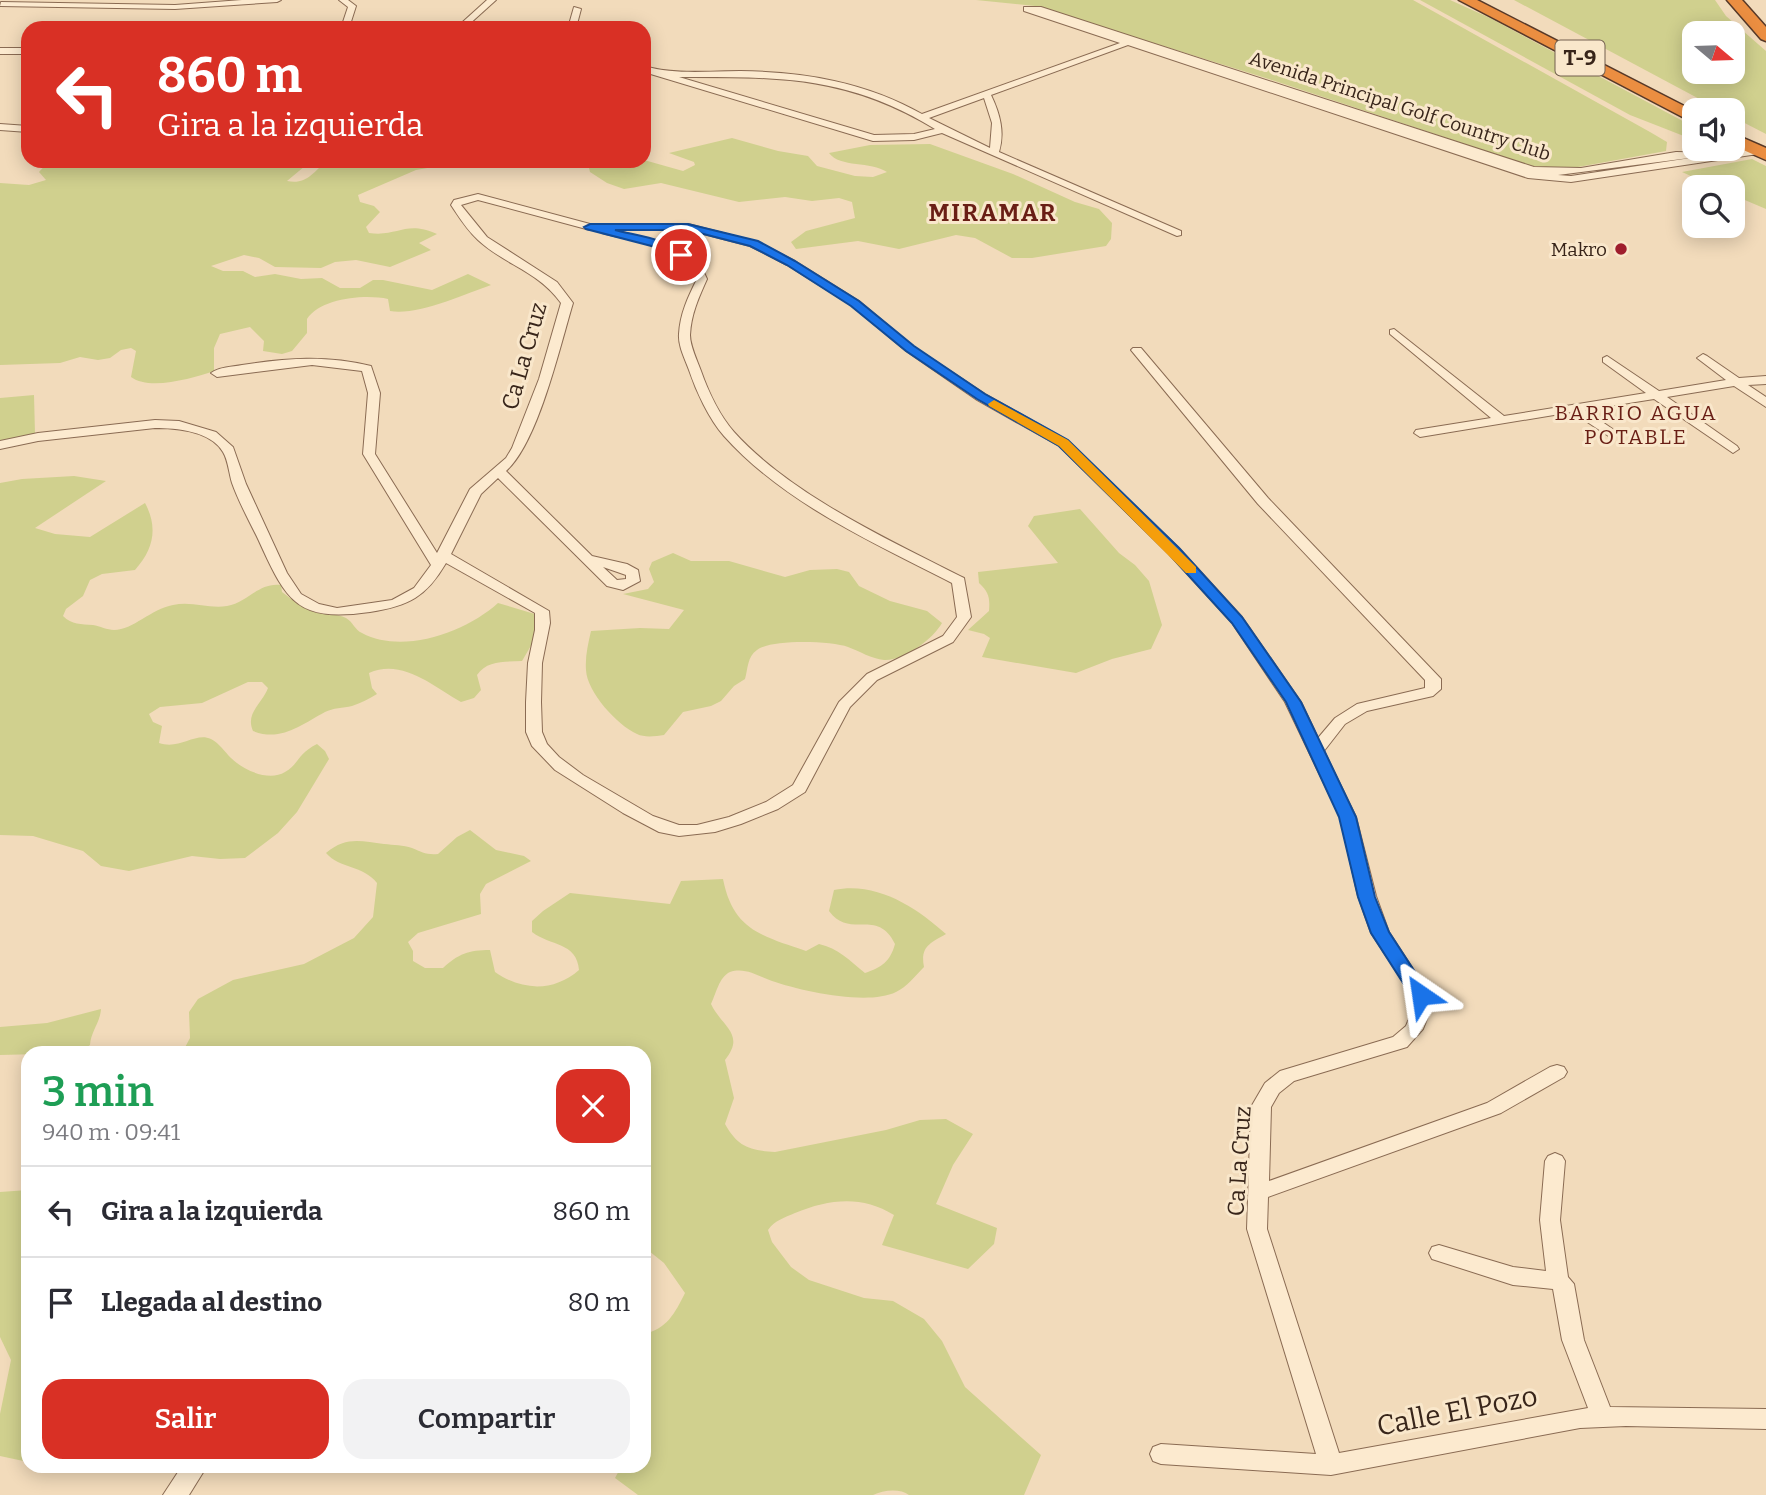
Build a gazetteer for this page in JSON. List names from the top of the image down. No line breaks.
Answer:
{"streets":{"highway":["T-9"],"street":["Avenida Principal Golf Country Club","Ca La Cruz","Calle El Pozo"]},"crossings":[["Ca La Cruz","Calle El Pozo"]],"districts":["MIRAMAR","BARRIO AGUA POTABLE"],"places":["Makro"],"north":"right","page":{"turn":["860 m","Gira a la izquierda"],"heading":["3 min","940 m · 09:41"],"list":[{"name":"Gira a la izquierda","value":"860 m"},{"name":"Llegada al destino","value":"80 m"}],"buttons":["Salir","Compartir"]}}
